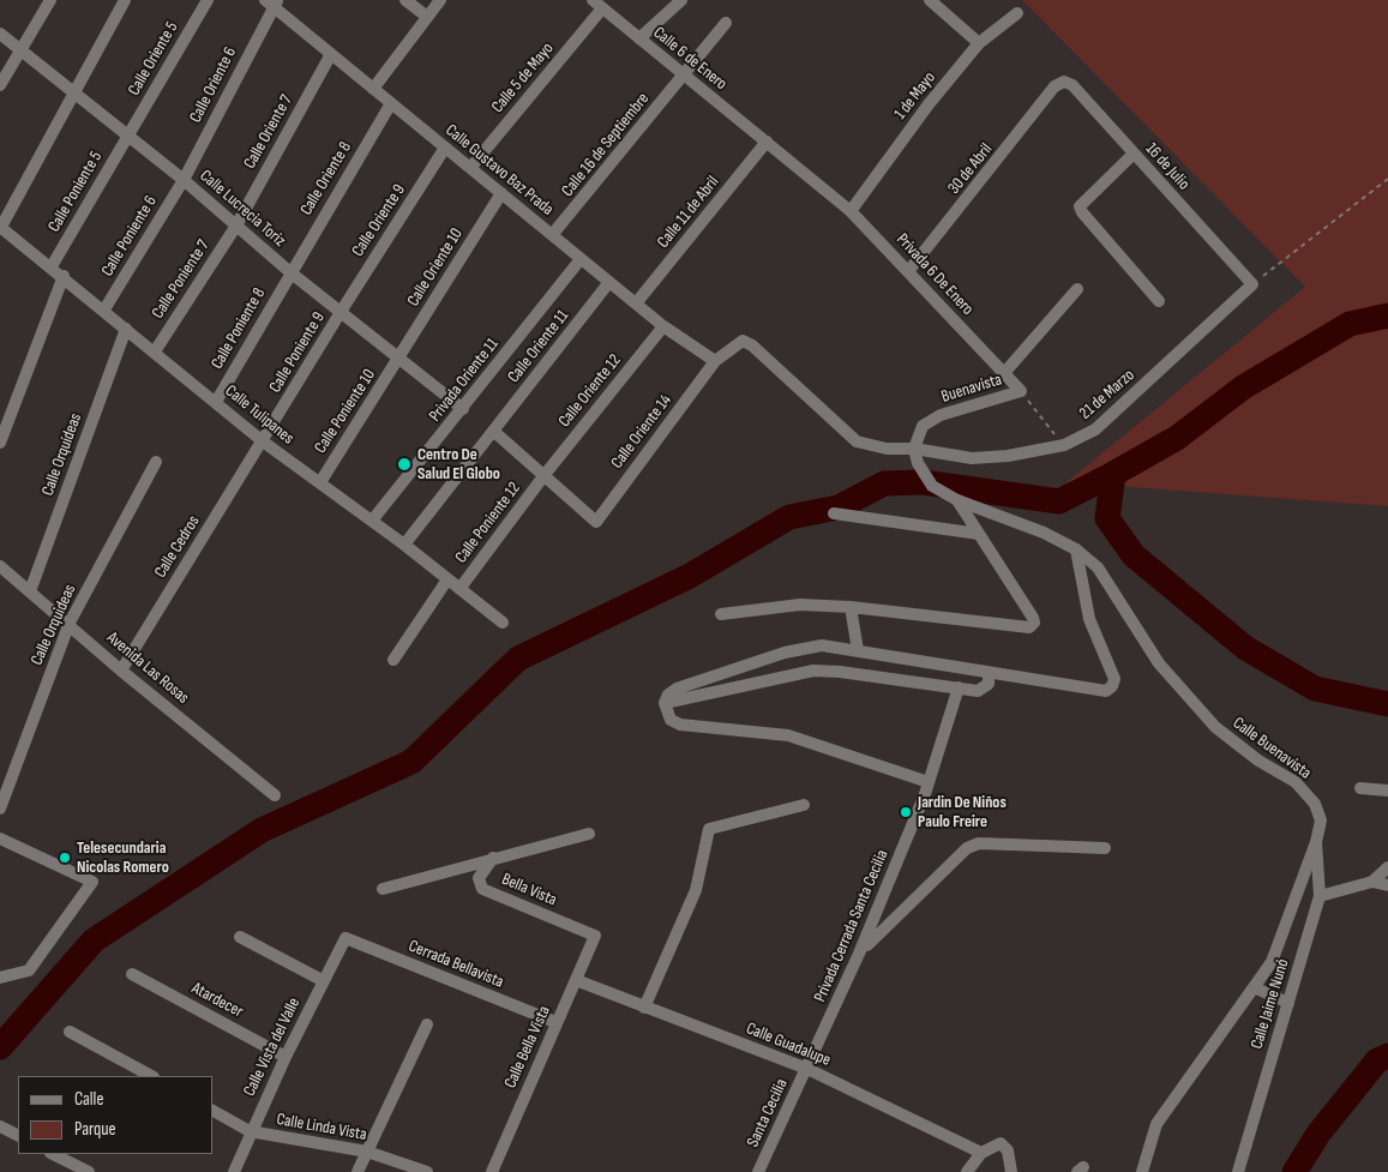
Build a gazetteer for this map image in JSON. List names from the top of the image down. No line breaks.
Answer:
{"streets":{"street":["Calle Oriente 5","Calle 6 de Enero","Calle 5 de Mayo","Calle Oriente 6","1 de Mayo","Calle Oriente 7","Calle 16 de Septiembre","16 de Julio","30 de Abril","Calle Gustavo Baz Prada","Calle Oriente 8","Calle Poniente 5","Calle Lucrecia Toriz","Calle 11 de Abril","Calle Oriente 9","Calle Poniente 6","Calle Oriente 10","Privada 6 De Enero","Calle Poniente 7","Calle Poniente 8","Calle Oriente 11","Calle Poniente 9","Privada Oriente 11","Buenavista","Calle Oriente 12","21 de Marzo","Calle Poniente 10","Calle Tulipanes","Calle Oriente 14","Calle Orquídeas","Calle Poniente 12","Calle Cedros","Calle Orquideas","Avenida Las Rosas","Calle Buenavista","Bella Vista","Privada Cerrada Santa Cecilia","Cerrada Bellavista","Atardecer","Calle Jaime Nunó","Calle Guadalupe","Calle Vista del Valle","Calle Bella Vista","Santa Cecilia","Calle Linda Vista"]},"crossings":[["Calle Oriente 5","Calle Poniente 5"],["Calle Oriente 5","Calle Lucrecia Toriz"],["Calle 6 de Enero","Calle 5 de Mayo"],["Calle 6 de Enero","Calle 16 de Septiembre"],["Calle 6 de Enero","Calle 11 de Abril"],["Calle 6 de Enero","Privada 6 De Enero"],["Calle 5 de Mayo","Calle Gustavo Baz Prada"],["Calle Oriente 6","Calle Gustavo Baz Prada"],["Calle Oriente 6","Calle Lucrecia Toriz"],["Calle Oriente 6","Calle Poniente 6"],["1 de Mayo","Privada 6 De Enero"],["Calle Oriente 7","Calle Gustavo Baz Prada"],["Calle Oriente 7","Calle Lucrecia Toriz"],["Calle Oriente 7","Calle Poniente 7"],["Calle 16 de Septiembre","Calle Gustavo Baz Prada"],["16 de Julio","30 de Abril"],["16 de Julio","21 de Marzo"],["30 de Abril","Privada 6 De Enero"],["Calle Gustavo Baz Prada","Calle Oriente 8"],["Calle Gustavo Baz Prada","Calle 11 de Abril"],["Calle Gustavo Baz Prada","Calle Oriente 9"],["Calle Gustavo Baz Prada","Calle Oriente 10"],["Calle Gustavo Baz Prada","Calle Oriente 11"],["Calle Gustavo Baz Prada","Privada Oriente 11"],["Calle Gustavo Baz Prada","Calle Oriente 12"],["Calle Gustavo Baz Prada","Calle Oriente 14"],["Calle Oriente 8","Calle Lucrecia Toriz"],["Calle Oriente 8","Calle Poniente 8"],["Calle Poniente 5","Calle Lucrecia Toriz"],["Calle Poniente 5","Calle Tulipanes"],["Calle Lucrecia Toriz","Calle Oriente 9"],["Calle Lucrecia Toriz","Calle Poniente 6"],["Calle Lucrecia Toriz","Calle Oriente 10"],["Calle Lucrecia Toriz","Calle Poniente 7"],["Calle Lucrecia Toriz","Calle Poniente 8"],["Calle Lucrecia Toriz","Calle Poniente 9"],["Calle Lucrecia Toriz","Privada Oriente 11"],["Calle Lucrecia Toriz","Calle Poniente 10"],["Calle 11 de Abril","Privada 6 De Enero"],["Calle Oriente 9","Calle Poniente 9"],["Calle Poniente 6","Calle Tulipanes"],["Calle Oriente 10","Calle Poniente 10"],["Privada 6 De Enero","Buenavista"],["Calle Poniente 7","Calle Tulipanes"],["Calle Poniente 8","Calle Tulipanes"],["Calle Oriente 11","Calle Tulipanes"],["Calle Poniente 9","Calle Tulipanes"],["Calle Poniente 9","Calle Cedros"],["Privada Oriente 11","Calle Tulipanes"],["Buenavista","21 de Marzo"],["Buenavista","Calle Oriente 14"],["Buenavista","Calle Buenavista"],["Calle Oriente 12","Calle Oriente 14"],["Calle Oriente 12","Calle Poniente 12"],["21 de Marzo","Calle Oriente 14"],["21 de Marzo","Calle Buenavista"],["Calle Poniente 10","Calle Tulipanes"],["Calle Tulipanes","Calle Orquídeas"],["Calle Tulipanes","Calle Poniente 12"],["Calle Tulipanes","Calle Cedros"],["Calle Oriente 14","Calle Poniente 12"],["Calle Oriente 14","Calle Buenavista"],["Calle Orquídeas","Avenida Las Rosas"],["Calle Cedros","Avenida Las Rosas"],["Calle Orquideas","Avenida Las Rosas"],["Calle Buenavista","Calle Jaime Nunó"],["Bella Vista","Calle Bella Vista"],["Privada Cerrada Santa Cecilia","Calle Guadalupe"],["Privada Cerrada Santa Cecilia","Santa Cecilia"],["Cerrada Bellavista","Calle Vista del Valle"],["Cerrada Bellavista","Calle Bella Vista"],["Atardecer","Calle Vista del Valle"],["Calle Guadalupe","Calle Bella Vista"],["Calle Guadalupe","Santa Cecilia"],["Calle Vista del Valle","Calle Linda Vista"]],"places":["Centro De Salud El Globo","Jardin De Niños Paulo Freire","Telesecundaria Nicolas Romero"],"legend":["Calle","Parque"]}
